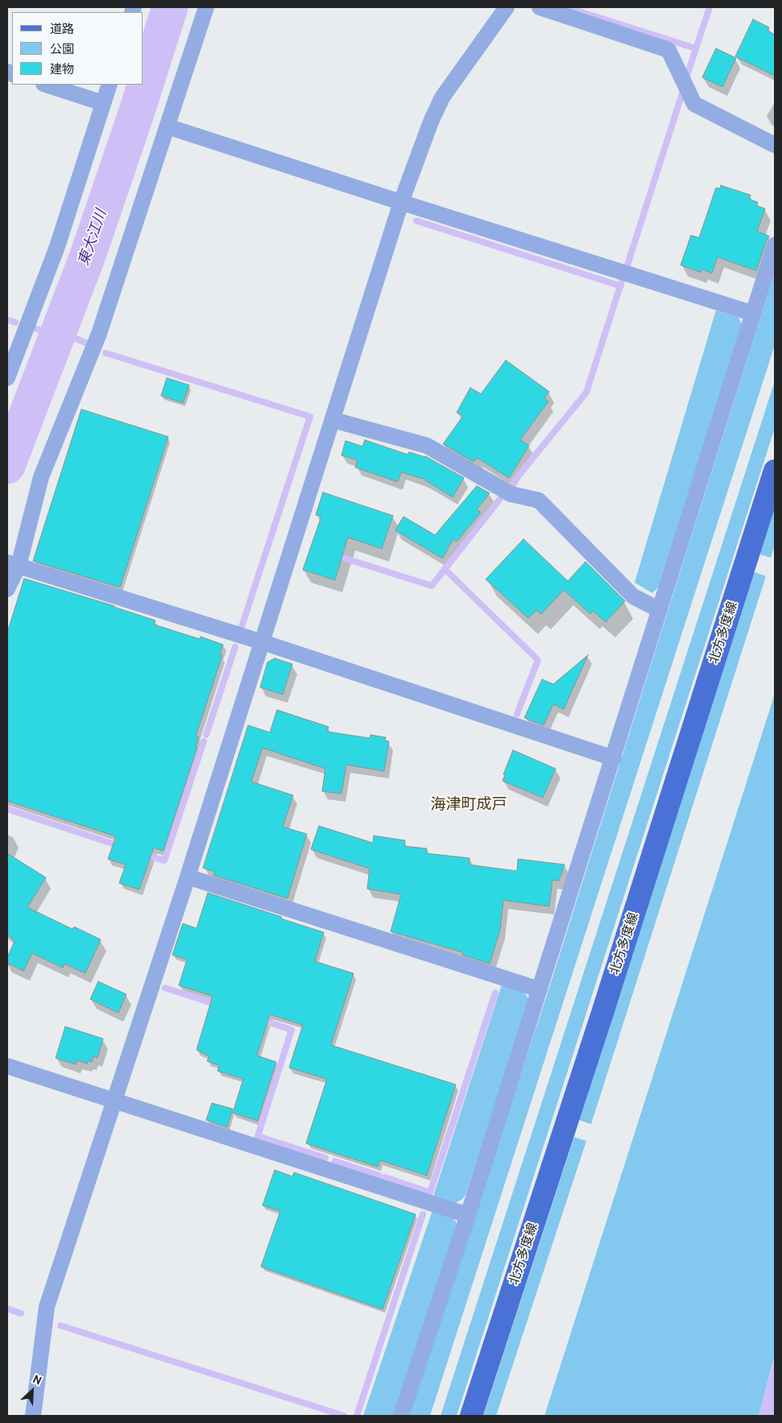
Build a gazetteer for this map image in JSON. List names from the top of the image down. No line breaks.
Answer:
{"streets":{"main road":["北方多度線"]},"districts":["海津町成戸"],"water":["東大江川"],"legend":["道路","公園","建物"],"north":"top right"}
